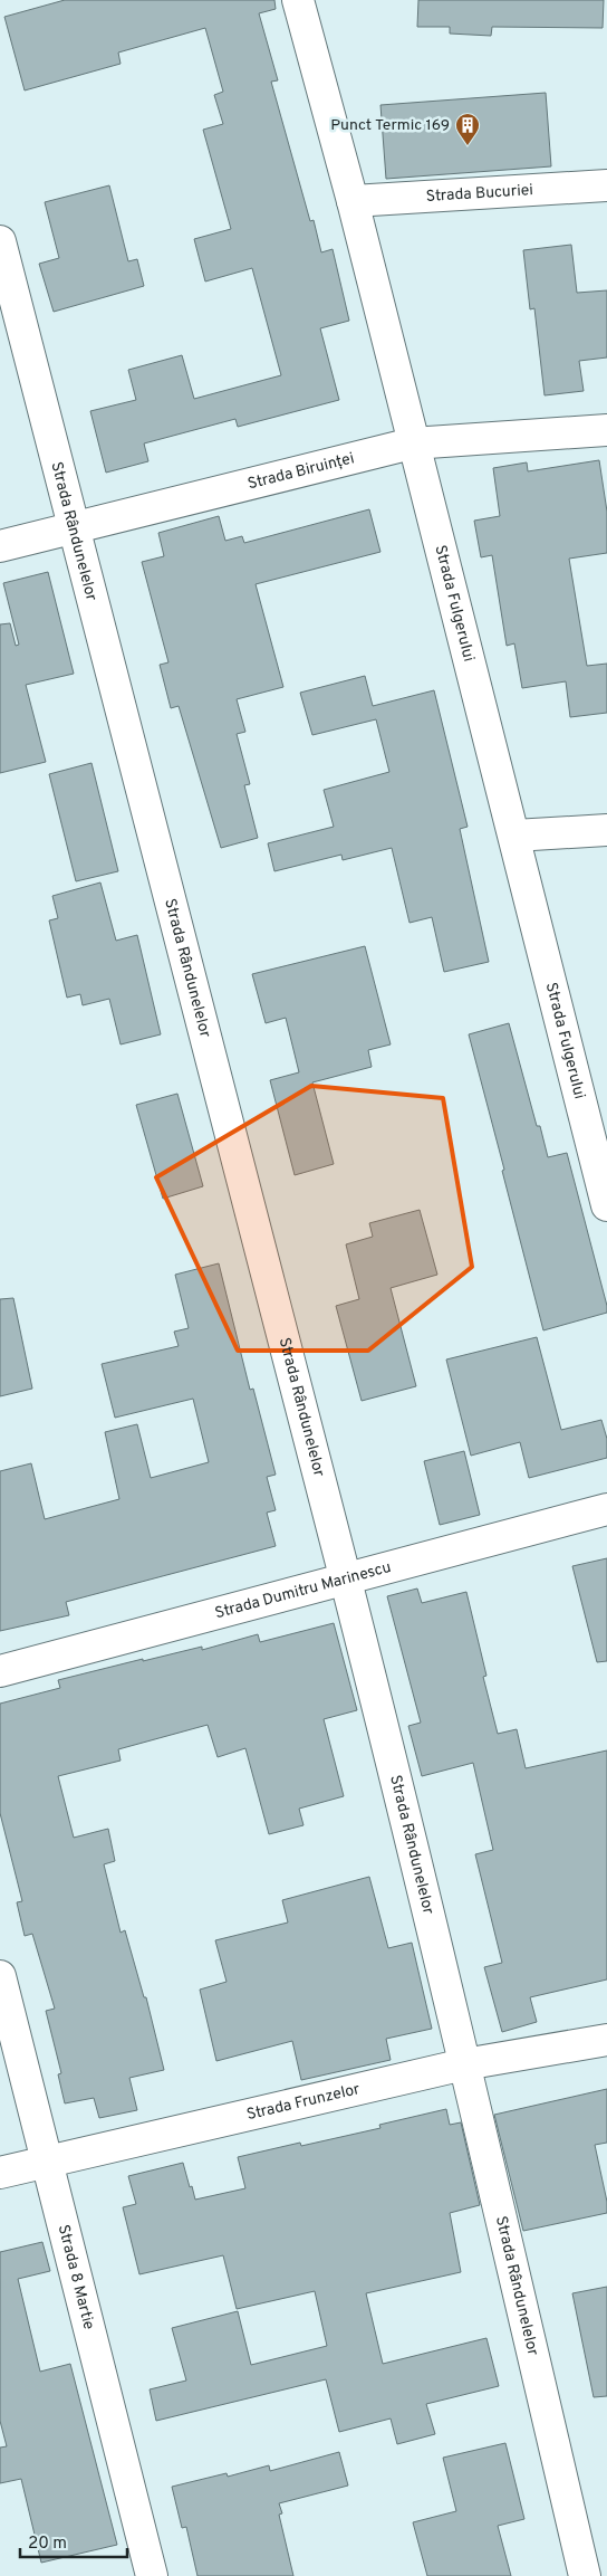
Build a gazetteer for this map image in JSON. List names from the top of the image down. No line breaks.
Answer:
{"streets":{"street":["Strada Bucuriei","Strada Biruinței","Strada Rândunelelor","Strada Fulgerului","Strada Dumitru Marinescu","Strada Frunzelor","Strada 8 Martie"]},"crossings":[["Strada Bucuriei","Strada Fulgerului"],["Strada Biruinței","Strada Rândunelelor"],["Strada Biruinței","Strada Fulgerului"],["Strada Rândunelelor","Strada Dumitru Marinescu"],["Strada Rândunelelor","Strada Frunzelor"],["Strada Frunzelor","Strada 8 Martie"]],"places":{"building":["Punct Termic 169"]},"scale_bar":"20 m"}
